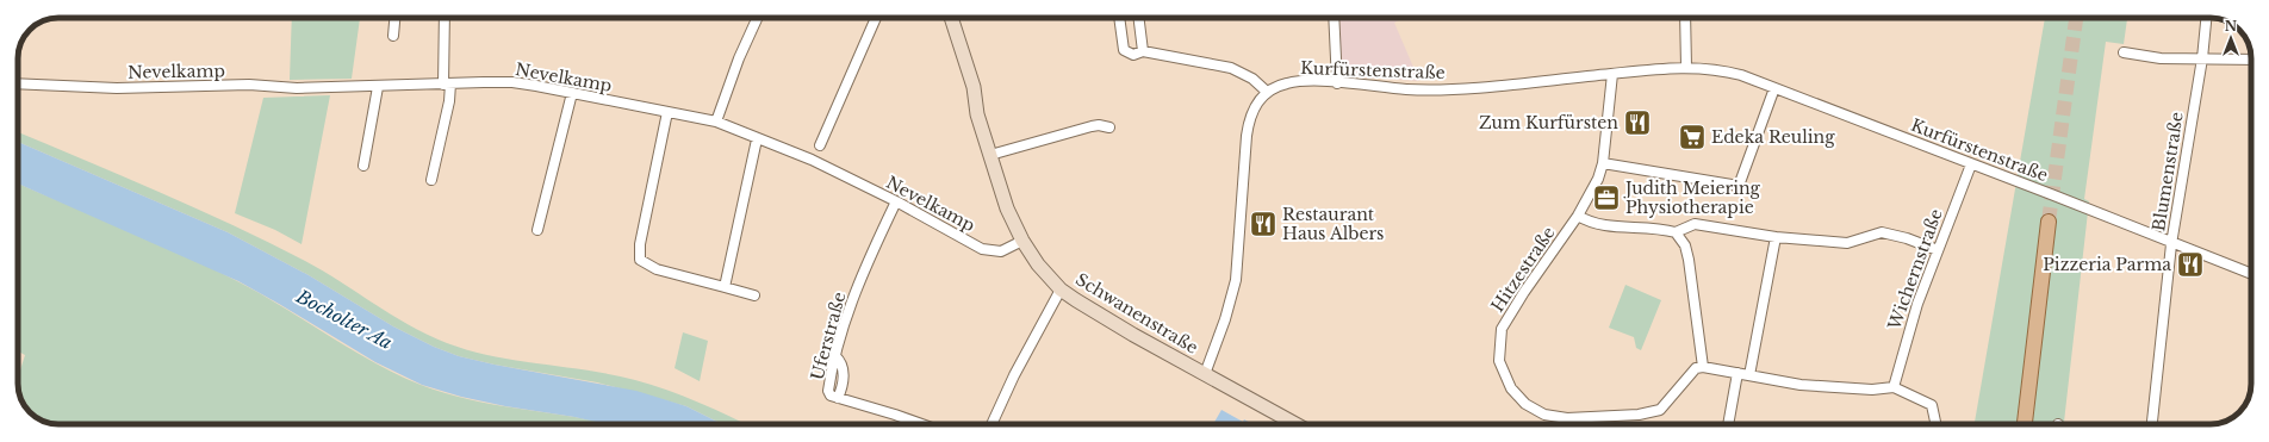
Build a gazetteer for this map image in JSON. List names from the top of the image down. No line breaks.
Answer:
{"streets":{"street":["Kurfürstenstraße","Nevelkamp","Blumenstraße","Hitzestraße","Wichernstraße","Schwanenstraße","Uferstraße"]},"crossings":[["Kurfürstenstraße","Blumenstraße"],["Kurfürstenstraße","Hitzestraße"],["Kurfürstenstraße","Wichernstraße"],["Kurfürstenstraße","Schwanenstraße"],["Nevelkamp","Schwanenstraße"],["Nevelkamp","Uferstraße"]],"water":["Bocholter Aa"],"places":{"restaurant":["Zum Kurfürsten","Restaurant Haus Albers","Pizzeria Parma"],"supermarket":["Edeka Reuling"],"office":["Judith Meiering Physiotherapie"]},"north":"top"}
